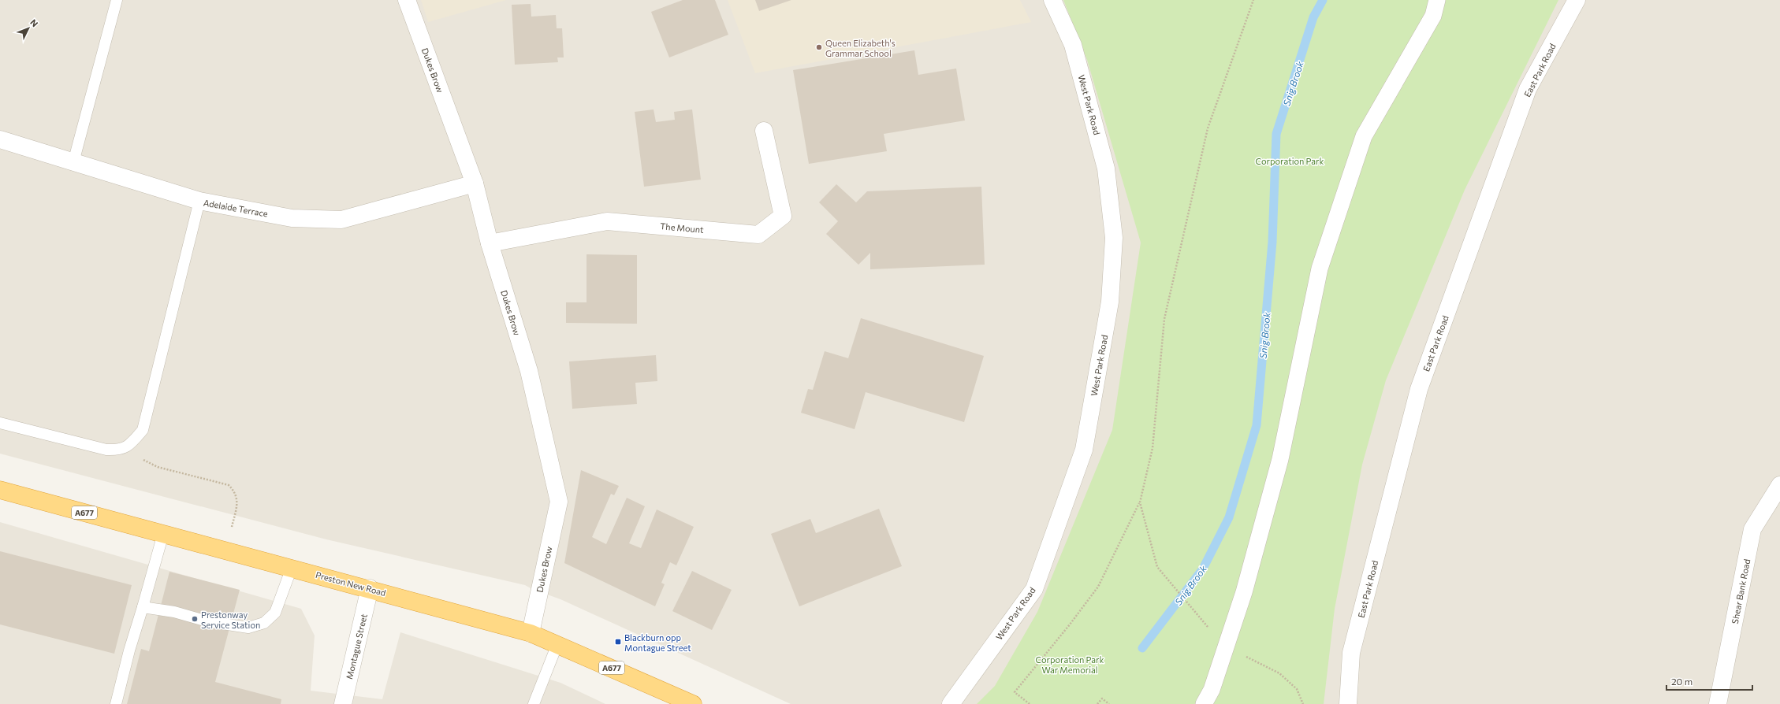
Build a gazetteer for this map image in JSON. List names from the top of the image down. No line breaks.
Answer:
{"streets":{"highway":["A677","Preston New Road"],"street":["Dukes Brow","East Park Road","West Park Road","Adelaide Terrace","The Mount","Shear Bank Road","Montague Street"]},"crossings":[["Dukes Brow","Adelaide Terrace"],["Dukes Brow","The Mount"],["Dukes Brow","Preston New Road"],["Preston New Road","Montague Street"]],"water":["Snig Brook"],"parks":["Corporation Park","Corporation Park War Memorial"],"places":{"other":["Queen Elizabeth's Grammar School","Prestonway Service Station"],"transit":["Blackburn opp Montague Street"]},"scale_bar":"20 m","north":"top right"}
